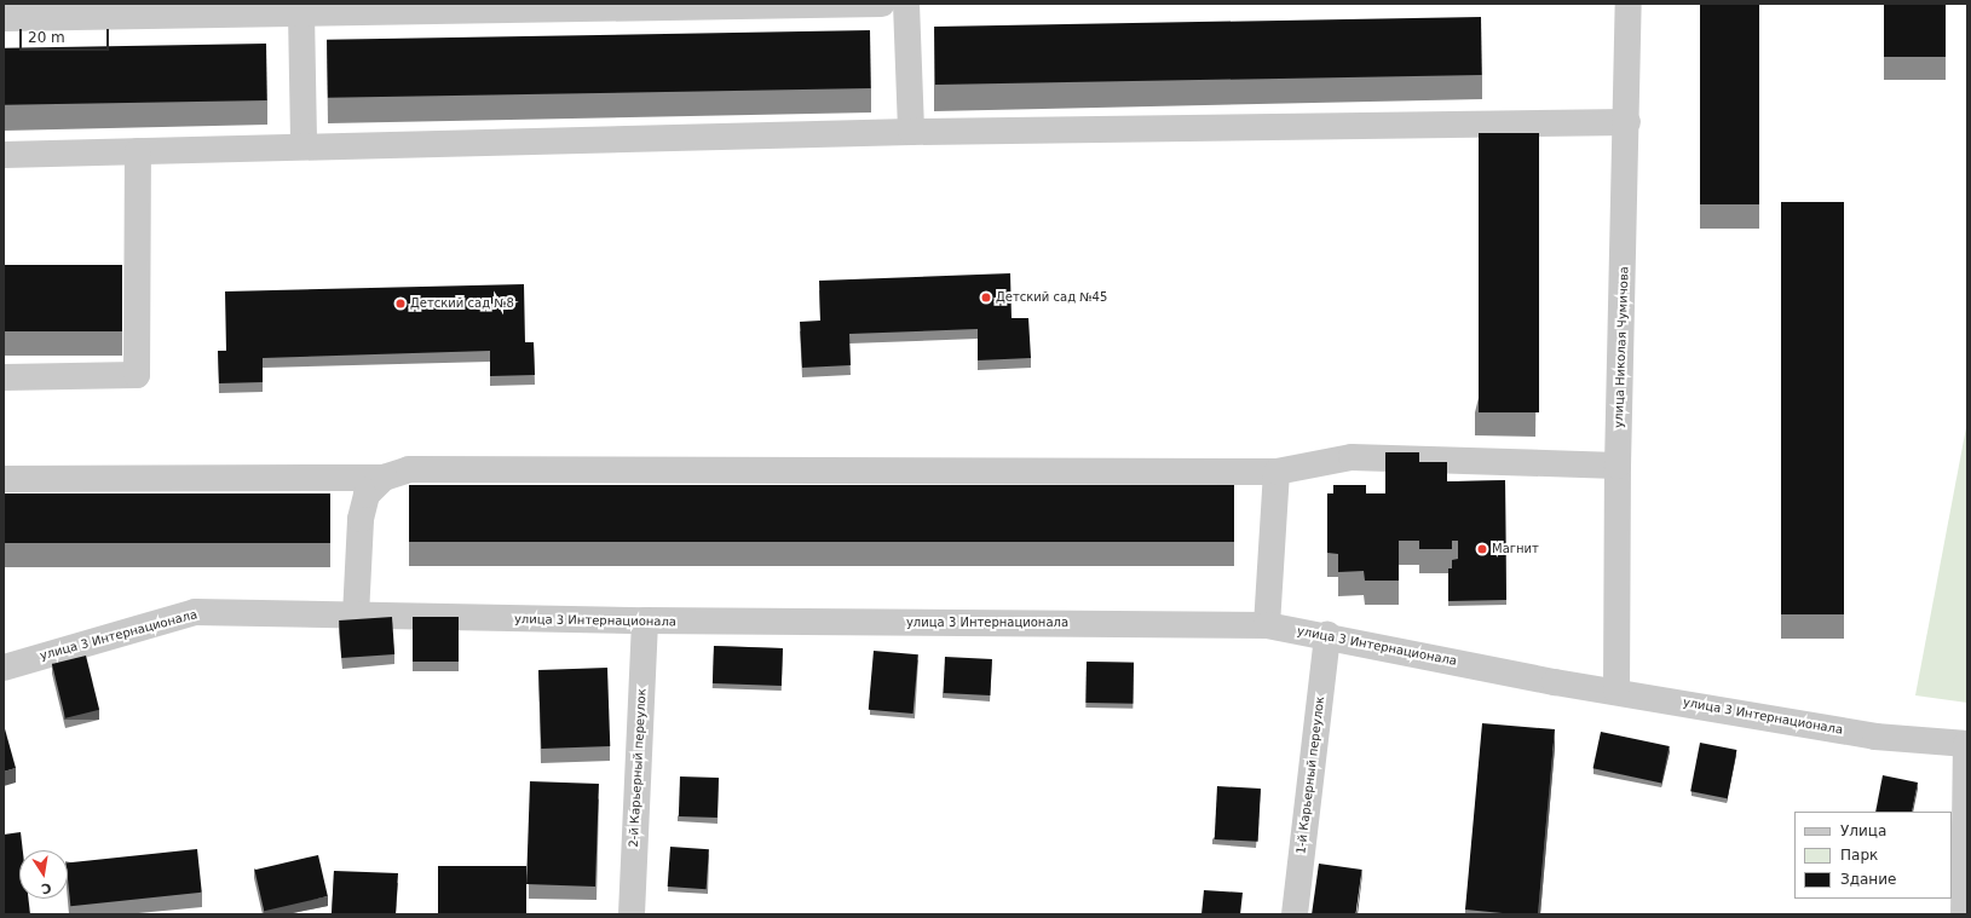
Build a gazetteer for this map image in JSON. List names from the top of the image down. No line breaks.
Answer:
{"streets":{"street":["улица Николая Чумичова","улица 3 Интернационала","2-й Карьерный переулок","1-й Карьерный переулок"]},"crossings":[["улица Николая Чумичова","улица 3 Интернационала"],["улица 3 Интернационала","2-й Карьерный переулок"],["улица 3 Интернационала","1-й Карьерный переулок"]],"places":["Детский сад №45","Детский сад №8","Магнит"],"legend":["Улица","Парк","Здание"],"scale_bar":"20 m","north":"bottom"}
